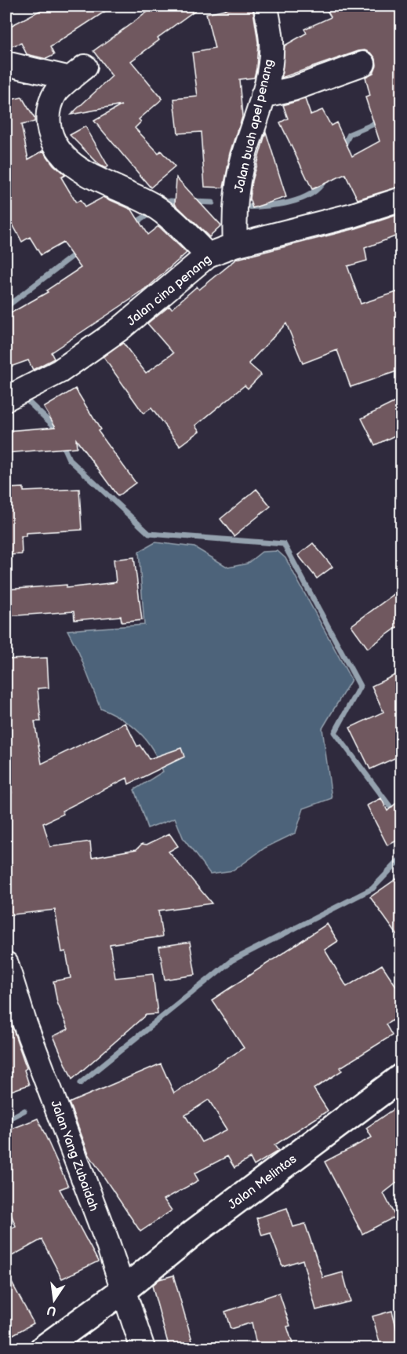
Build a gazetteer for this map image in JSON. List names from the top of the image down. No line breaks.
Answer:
{"streets":{"main road":["Jalan Melintas"],"street":["Jalan buah apel penang","Jalan cina penang","Jalan Yang Zubaidah"]},"crossings":[["Jalan buah apel penang","Jalan cina penang"],["Jalan Yang Zubaidah","Jalan Melintas"]],"north":"bottom"}
